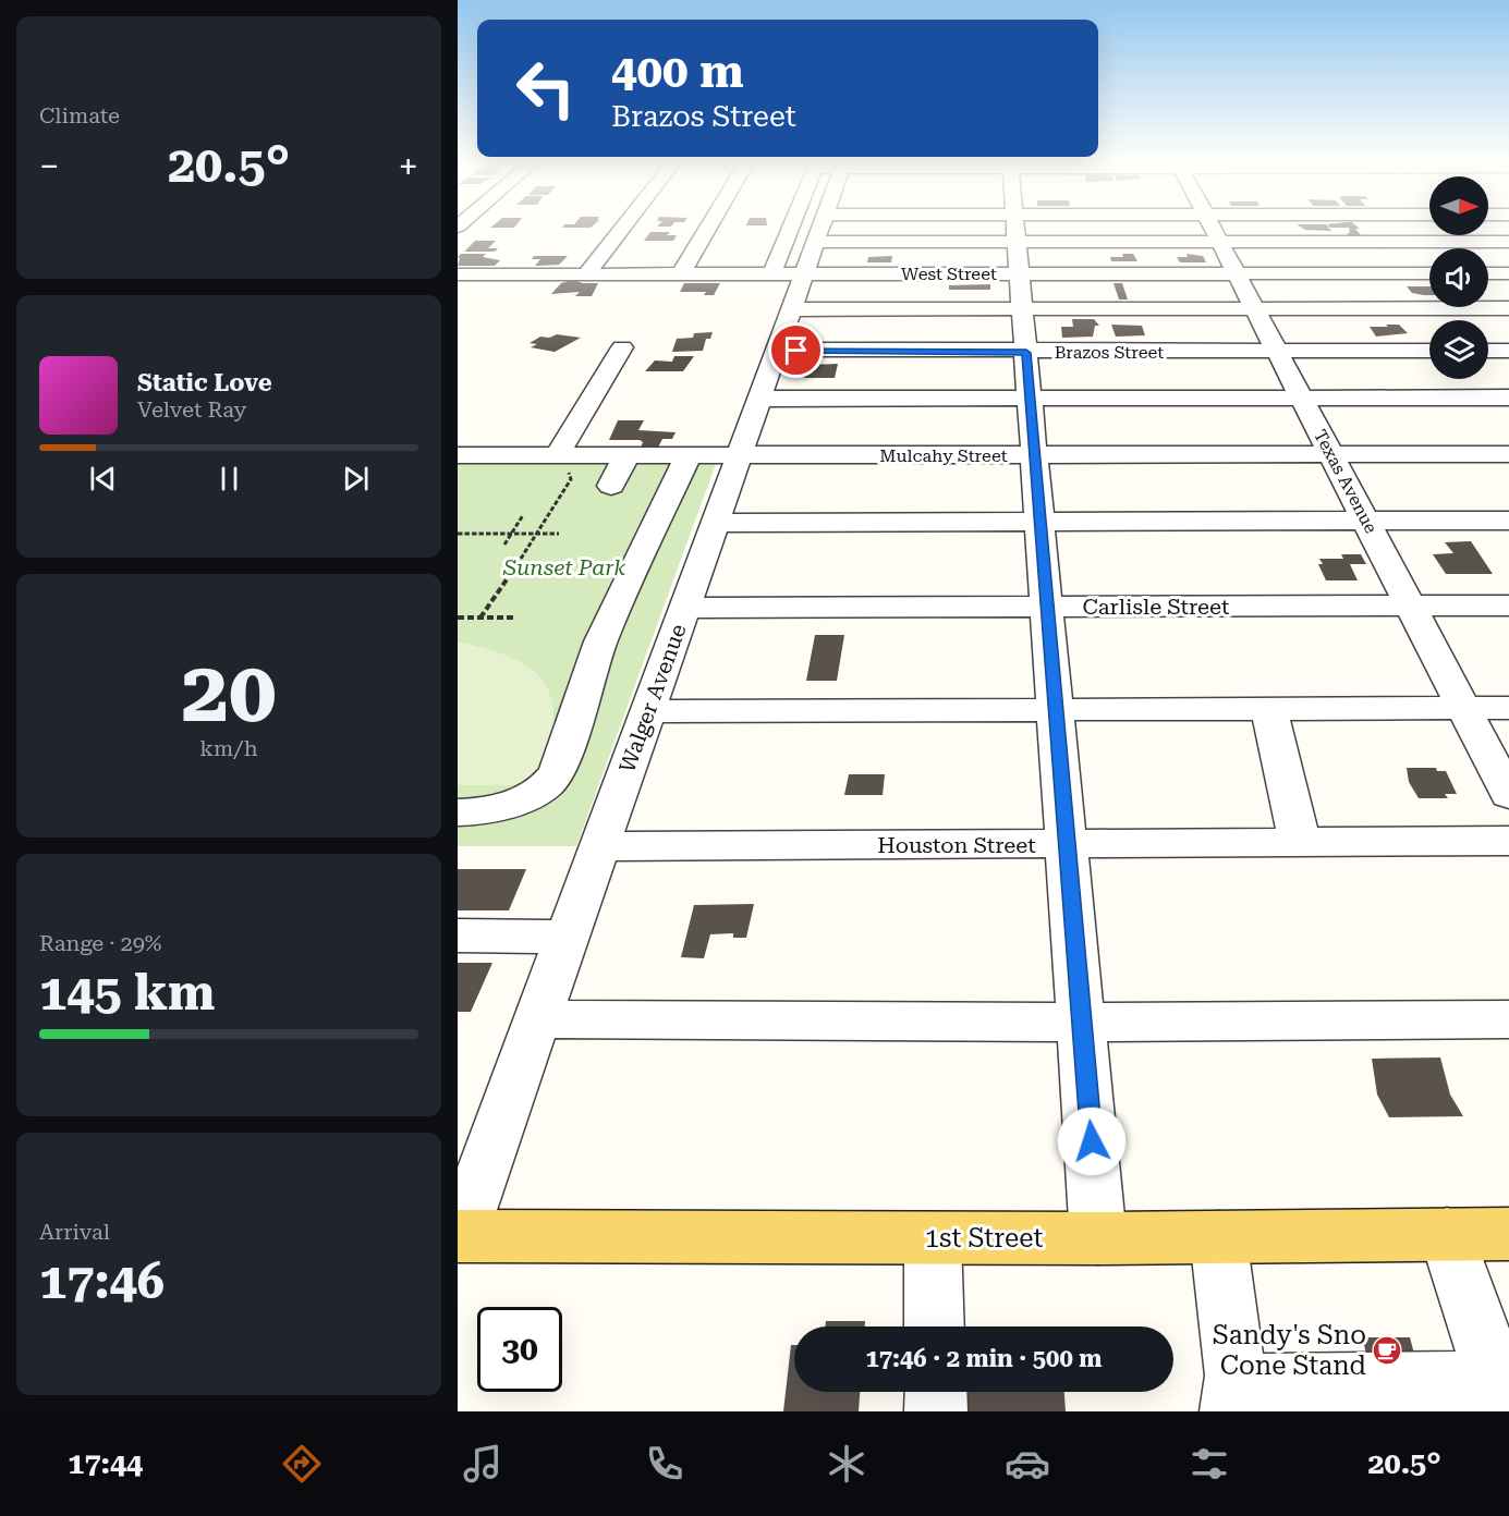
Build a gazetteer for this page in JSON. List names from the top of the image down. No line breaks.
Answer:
{"streets":{"main road":["1st Street"],"street":["West Street","Brazos Street","Mulcahy Street","Texas Avenue","Carlisle Street","Walger Avenue","Houston Street"]},"crossings":[["West Street","Texas Avenue"],["Brazos Street","Texas Avenue"],["Brazos Street","Walger Avenue"],["Mulcahy Street","Texas Avenue"],["Mulcahy Street","Walger Avenue"],["Texas Avenue","Carlisle Street"],["Carlisle Street","Walger Avenue"],["Walger Avenue","Houston Street"],["Walger Avenue","1st Street"]],"parks":["Sunset Park"],"places":{"cafe":["Sandy's Sno Cone Stand"]},"north":"right","page":{"tile":["Climate",["20","km/h"],["Range · 29%","145 km"],["Arrival","17:46"]],"turn":["400 m","Brazos Street"],"heat":["−","20.5°","+"],"song":["Static Love","Velvet Ray"],"limit":"30","trip":"17:46 · 2 min · 500 m","tabs":["17:44","20.5°"]}}
